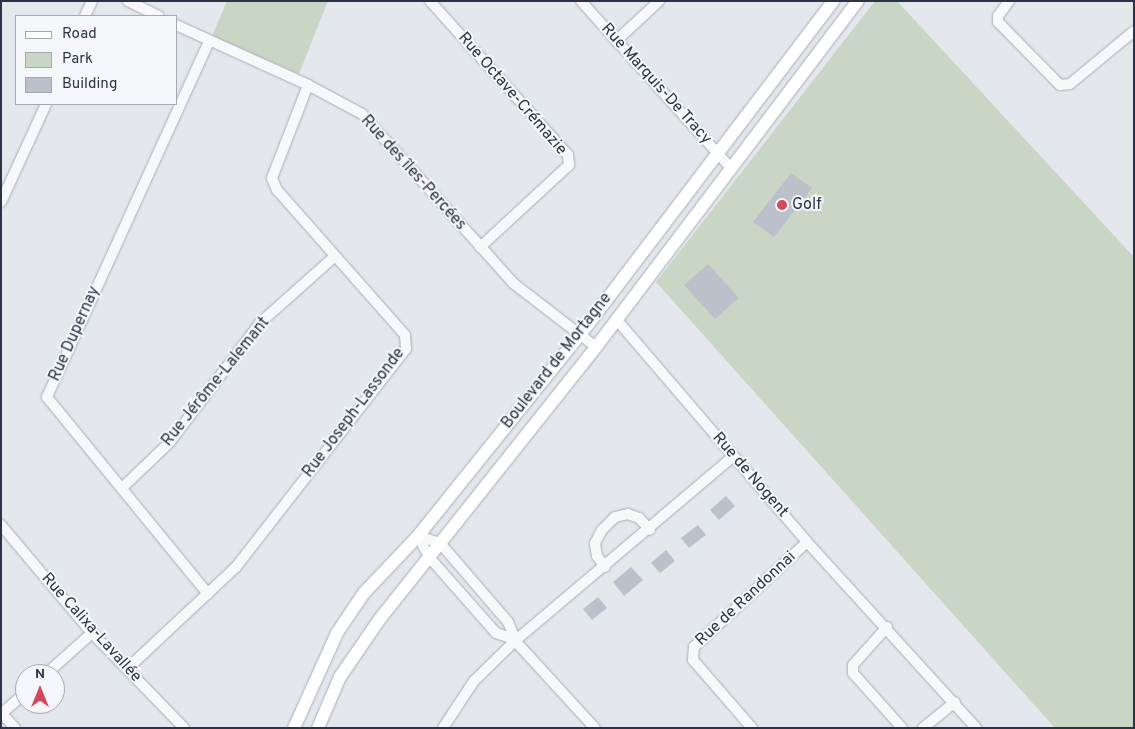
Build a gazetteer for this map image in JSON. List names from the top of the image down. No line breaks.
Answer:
{"streets":{"main road":["Boulevard de Mortagne"],"street":["Rue Marquis-De Tracy","Rue Octave-Crémazie","Rue des îles-Percées","Rue Dupernay","Rue Jérôme-Lalemant","Rue Joseph-Lassonde","Rue de Nogent","Rue de Randonnai","Rue Calixa-Lavallée"]},"crossings":[["Rue Marquis-De Tracy","Boulevard de Mortagne"],["Rue Octave-Crémazie","Rue des îles-Percées"],["Rue des îles-Percées","Rue Dupernay"],["Rue des îles-Percées","Boulevard de Mortagne"],["Rue des îles-Percées","Rue Joseph-Lassonde"],["Rue Dupernay","Rue Jérôme-Lalemant"],["Rue Dupernay","Rue Joseph-Lassonde"],["Boulevard de Mortagne","Rue de Nogent"],["Rue Jérôme-Lalemant","Rue Joseph-Lassonde"],["Rue Joseph-Lassonde","Rue Calixa-Lavallée"],["Rue de Nogent","Rue de Randonnai"]],"places":["Golf"],"legend":["Road","Park","Building"],"north":"top"}
